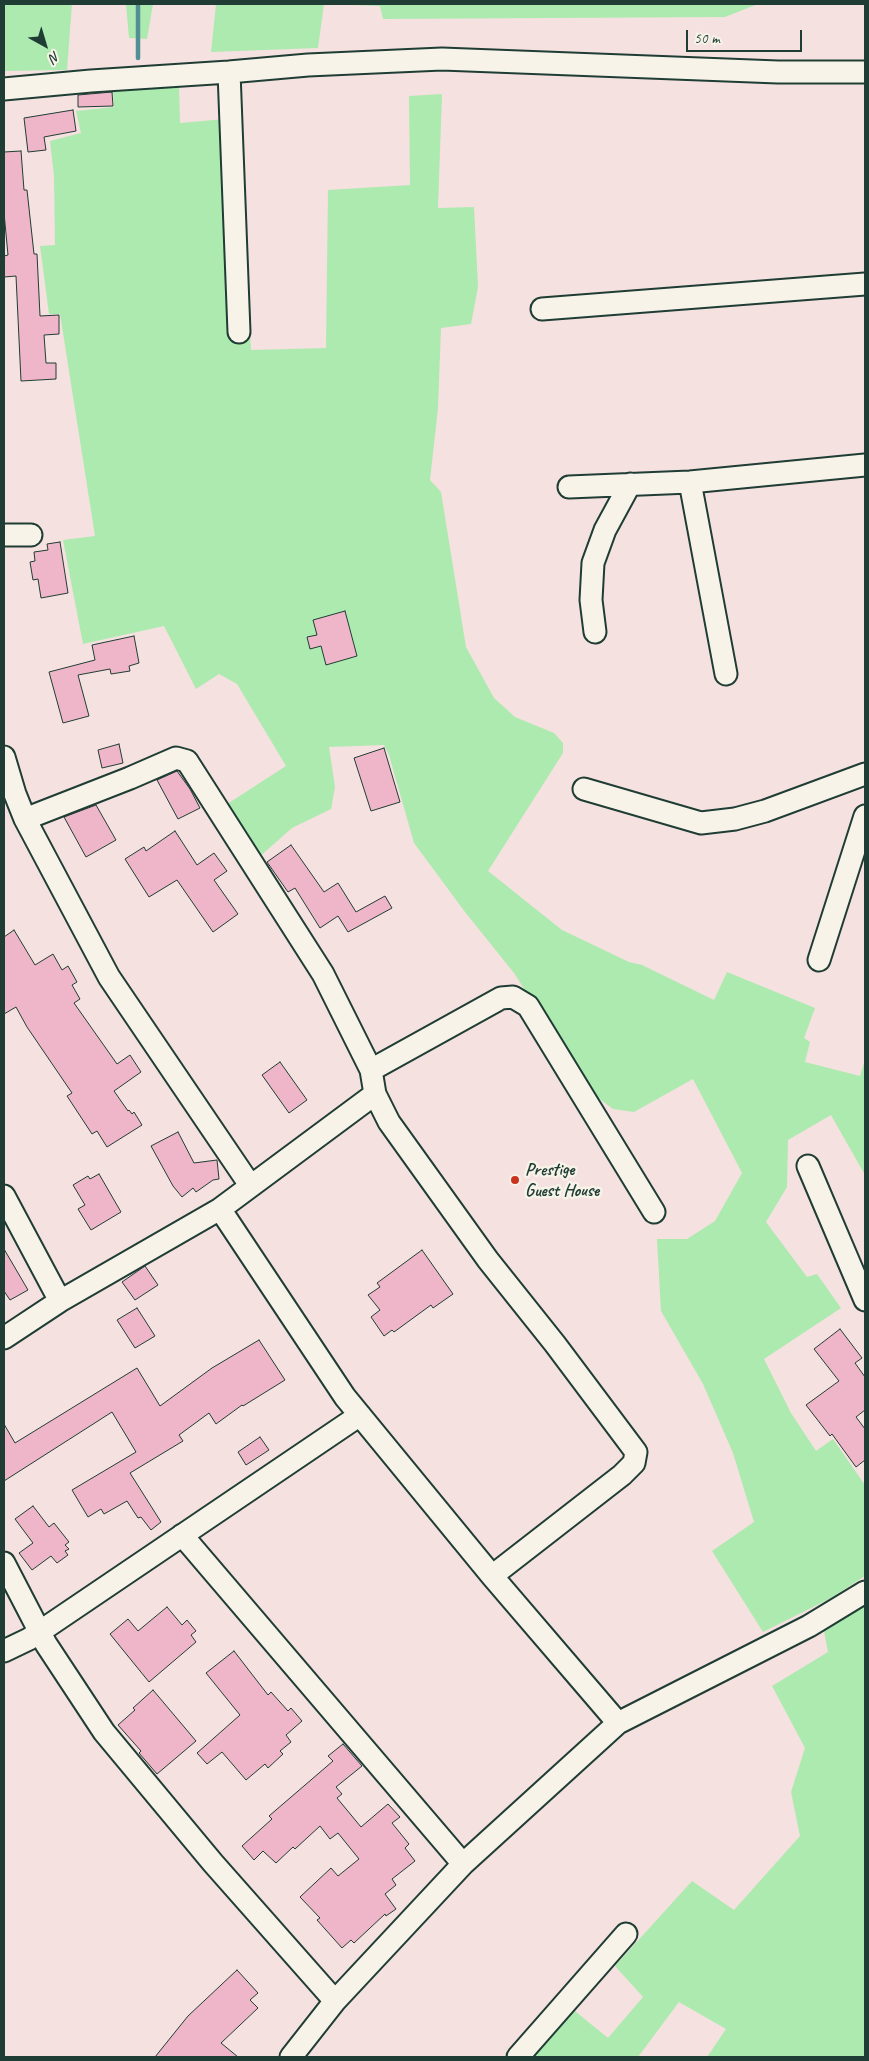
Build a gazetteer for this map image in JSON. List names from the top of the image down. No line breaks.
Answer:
{"places":["Prestige Guest House"],"scale_bar":"50 m","north":"bottom right"}
